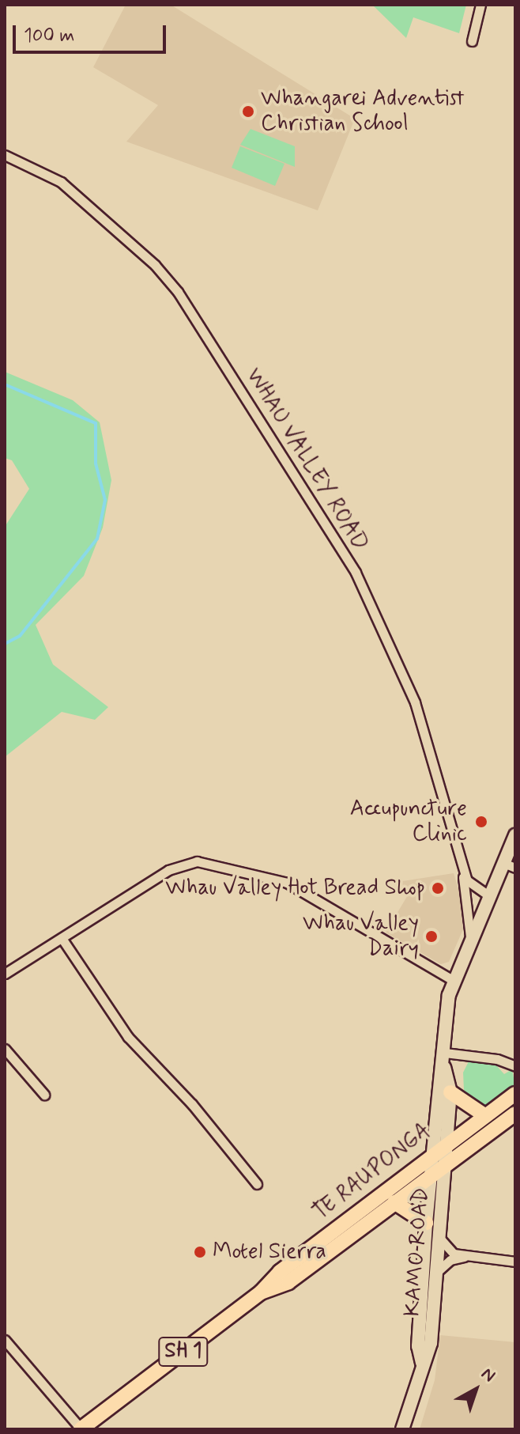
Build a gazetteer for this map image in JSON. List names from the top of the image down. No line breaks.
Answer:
{"streets":{"highway":["TE RAUPONGA","SH 1"],"main road":["KAMO ROAD"],"street":["WHAU VALLEY ROAD"]},"crossings":[["WHAU VALLEY ROAD","KAMO ROAD"],["TE RAUPONGA","KAMO ROAD"],["TE RAUPONGA","SH 1"],["KAMO ROAD","SH 1"]],"places":["Whangarei Adventist Christian School","Accupuncture Clinic","Whau Valley Hot Bread Shop","Whau Valley Dairy","Motel Sierra"],"scale_bar":"100 m","north":"top right"}
